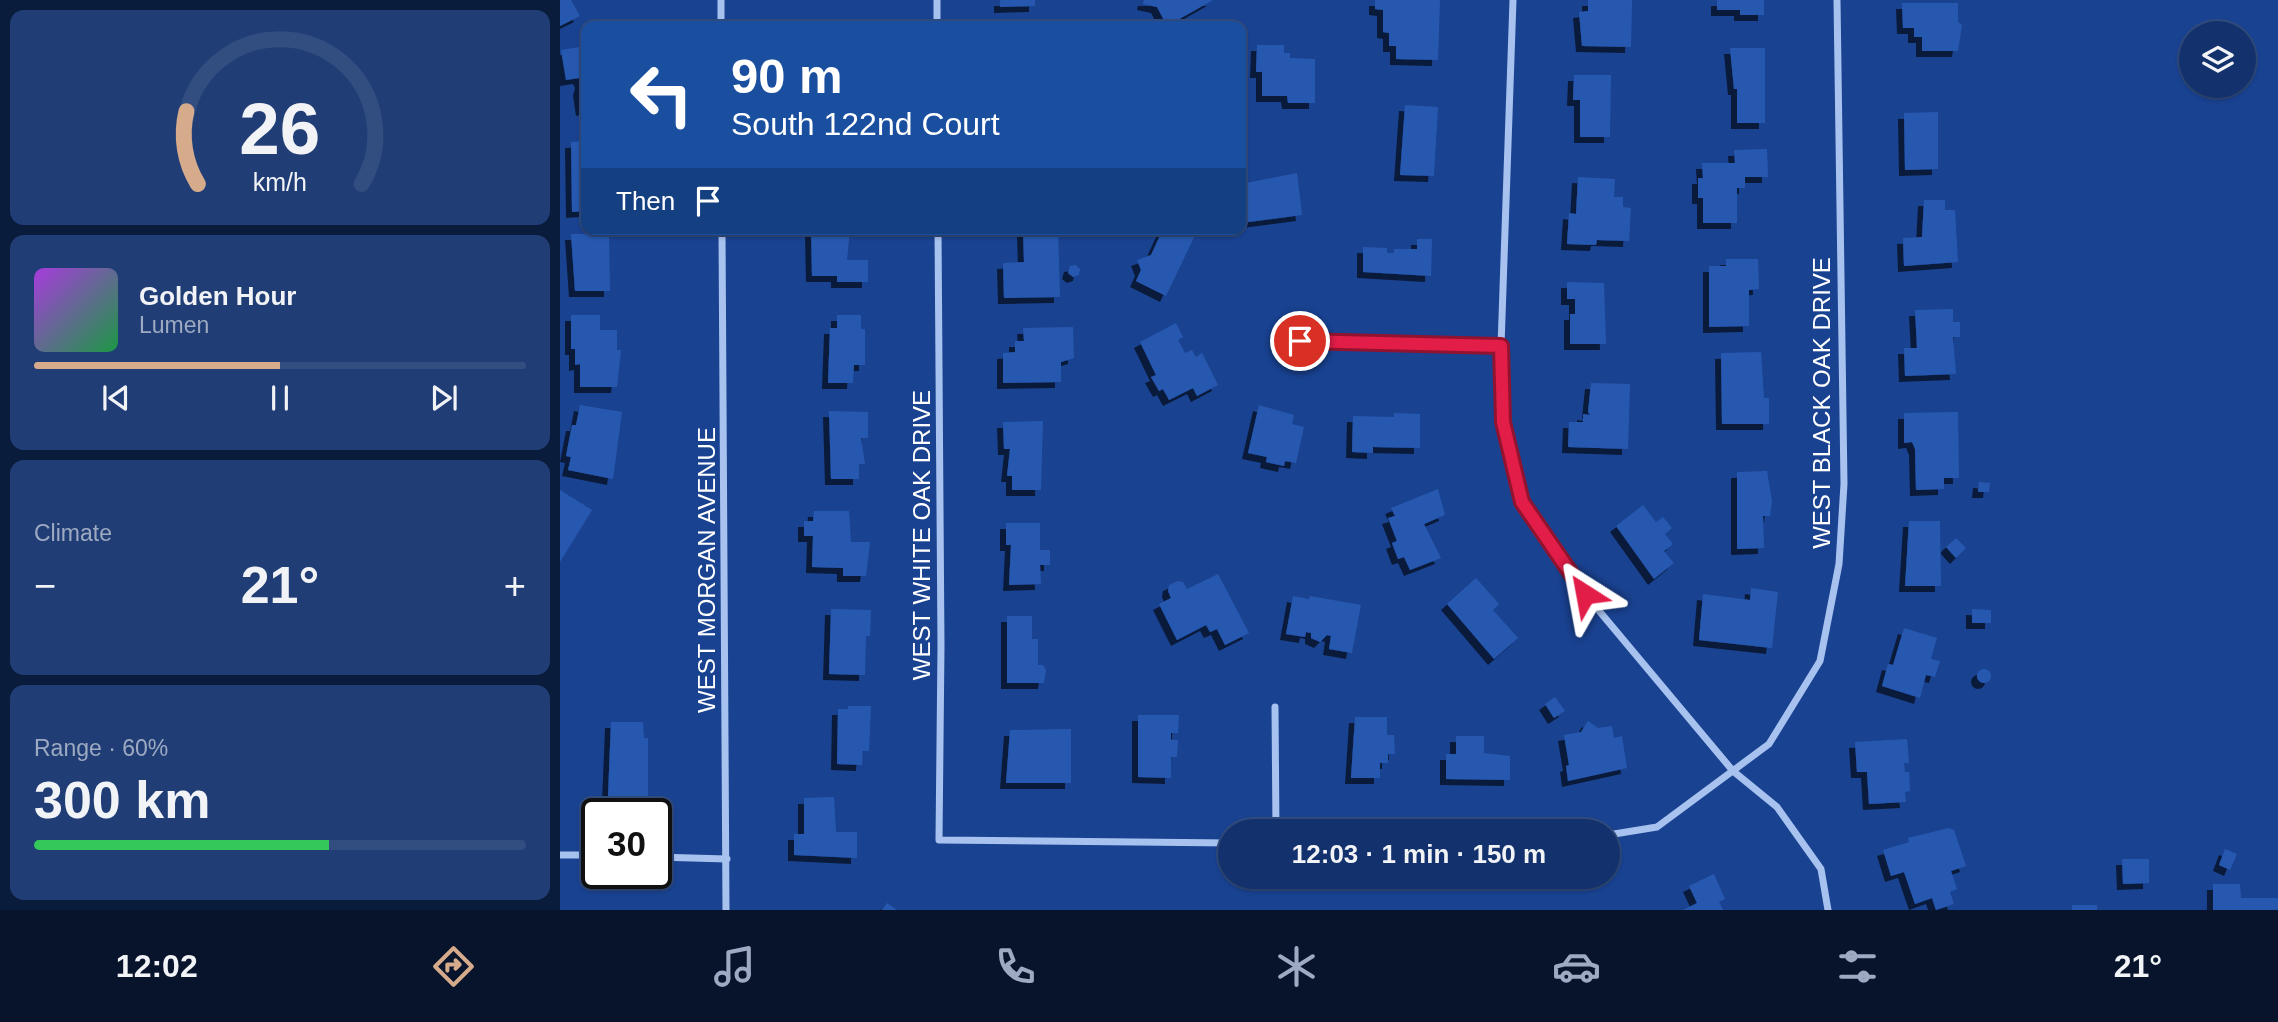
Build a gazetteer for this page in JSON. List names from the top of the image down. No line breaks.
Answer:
{"streets":{"street":["WEST BLACK OAK DRIVE","WEST WHITE OAK DRIVE","WEST MORGAN AVENUE"]},"page":{"turn":["90 m","South 122nd Court"],"then":"Then","song":["Golden Hour","Lumen"],"tile":["Climate",["Range · 60%","300 km"]],"heat":["−","21°","+"],"limit":"30","trip":"12:03 · 1 min · 150 m","tabs":["12:02","21°"],"gauge":["26","km/h"]}}
